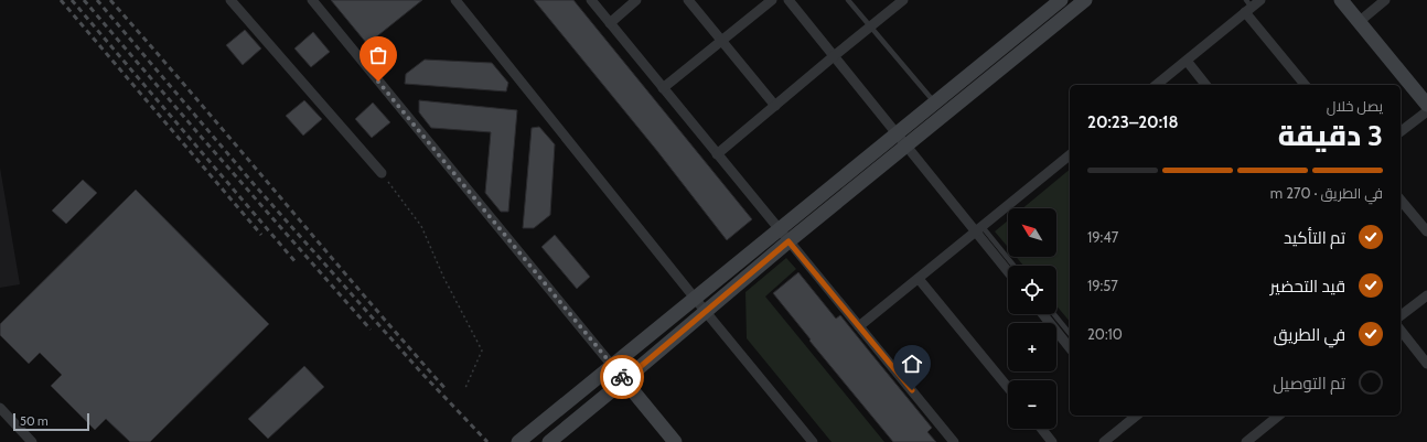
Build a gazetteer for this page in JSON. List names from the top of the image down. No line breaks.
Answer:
{"scale_bar":"50 m","north":"top left","page":{"heading":["3 دقيقة","يصل خلال","20:18–20:23"],"bar":"في الطريق · 270 m","map_buttons":["+","−"],"list":[["تم التأكيد","19:47"],["قيد التحضير","19:57"],["في الطريق","20:10"],"تم التوصيل"],"scale":"50 m"}}
